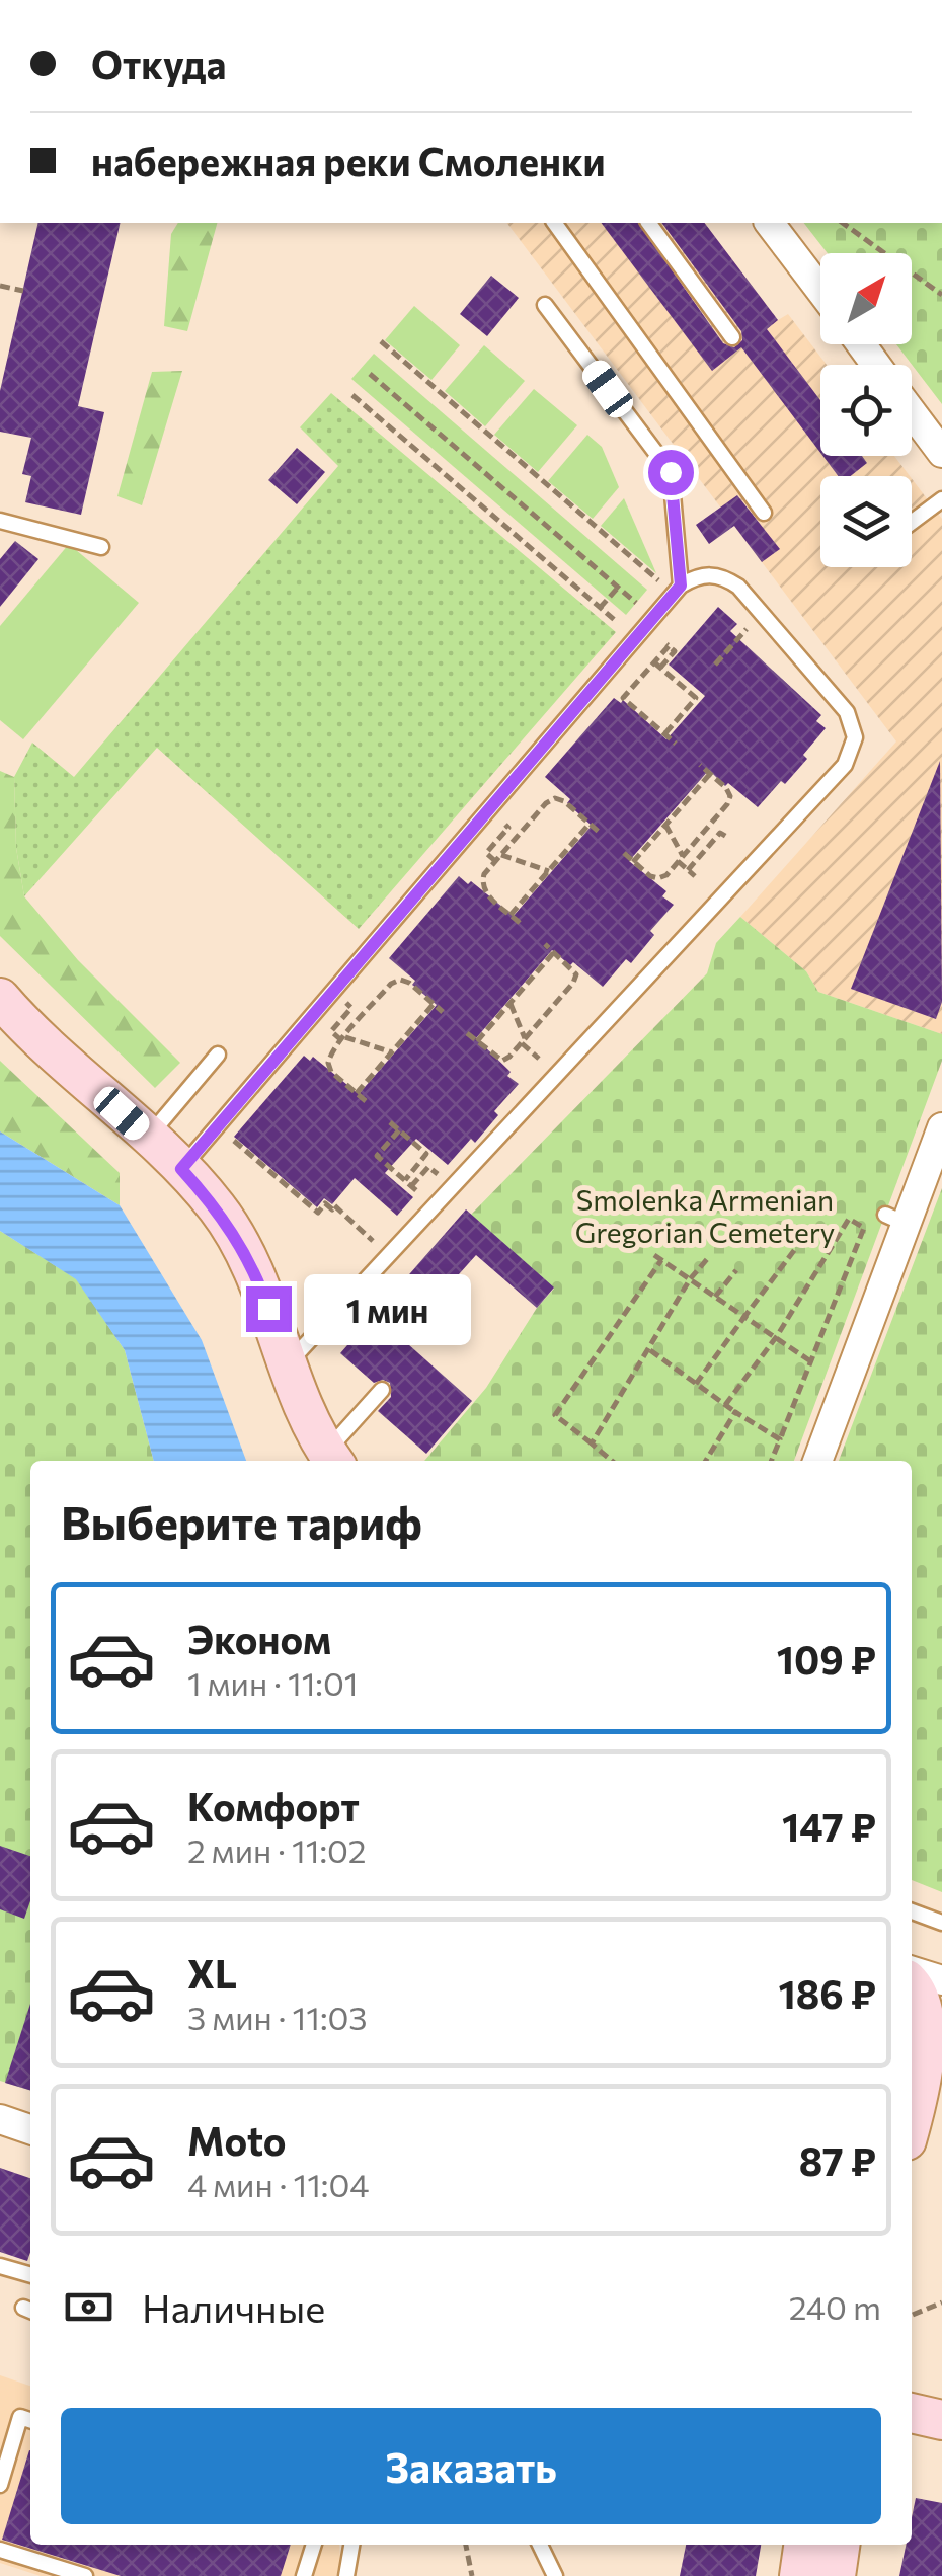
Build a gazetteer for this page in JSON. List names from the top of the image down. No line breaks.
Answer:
{"parks":["Smolenka Armenian Gregorian Cemetery"],"north":"top right","page":{"banner":["Откуда","набережная реки Смоленки"],"bubble":"1 мин","heading":"Выберите тариф","list":[{"name":"Эконом","note":"1 мин · 11:01","value":"109 ₽"},{"name":"Комфорт","note":"2 мин · 11:02","value":"147 ₽"},{"name":"XL","note":"3 мин · 11:03","value":"186 ₽"},{"name":"Moto","note":"4 мин · 11:04","value":"87 ₽"}],"pay":["Наличные","240 m"],"buttons":"Заказать"}}
